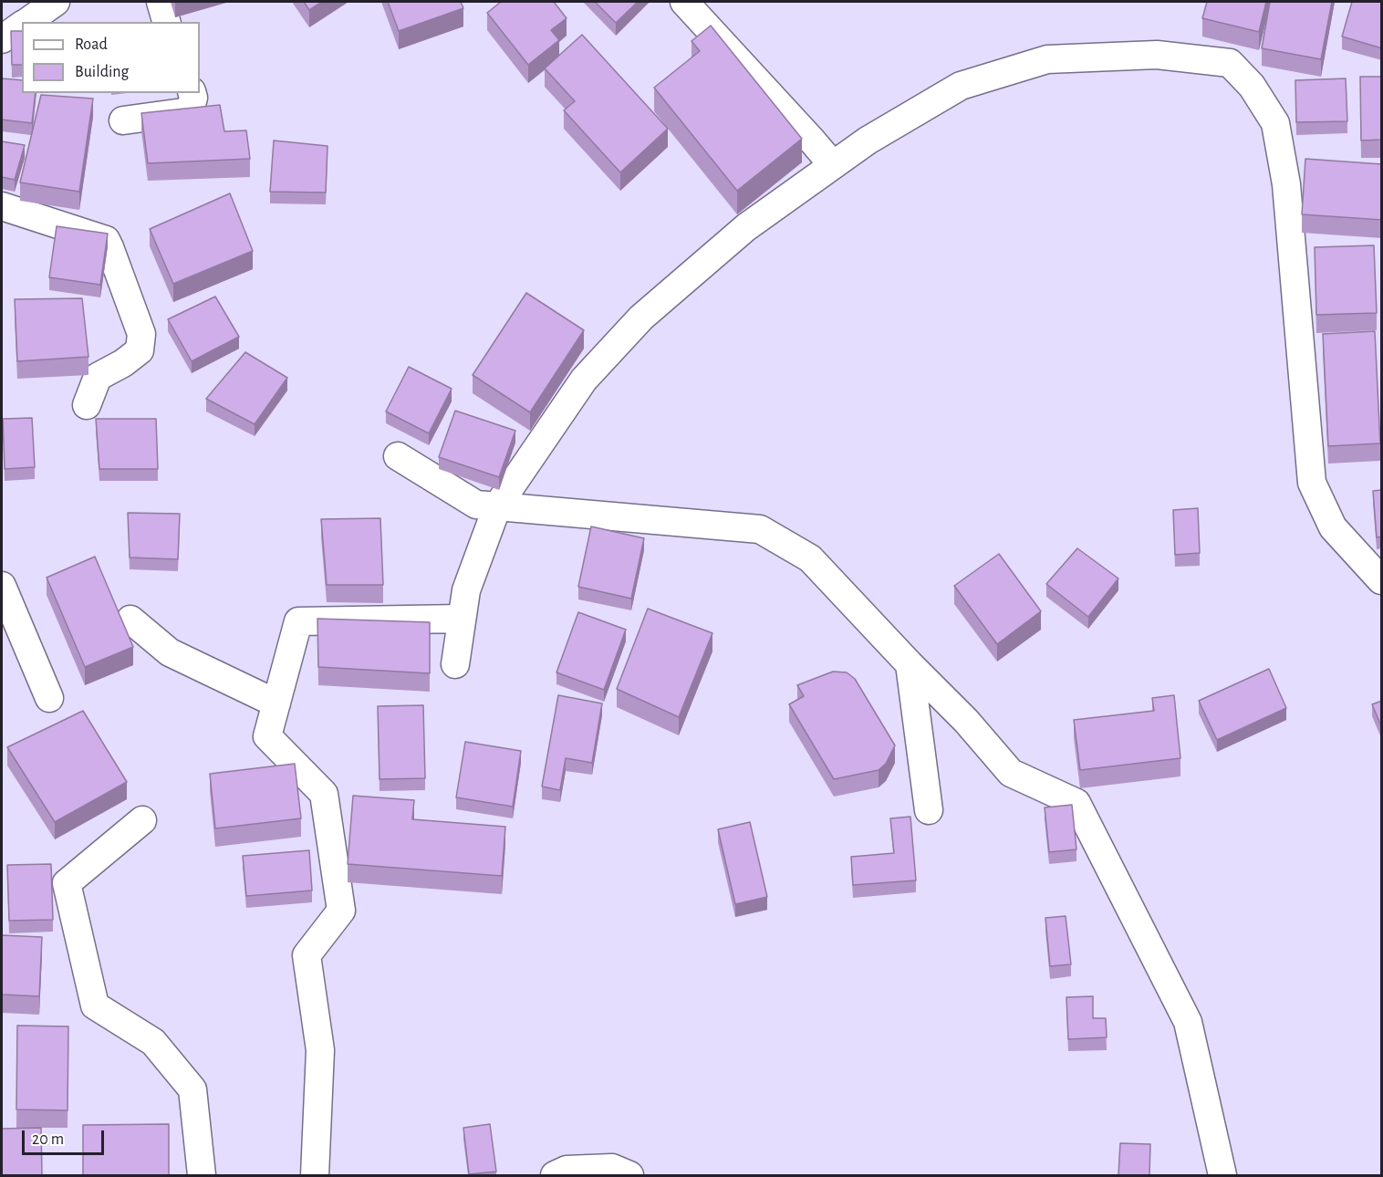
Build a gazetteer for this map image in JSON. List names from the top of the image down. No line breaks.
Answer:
{"legend":["Road","Building"],"scale_bar":"20 m"}
